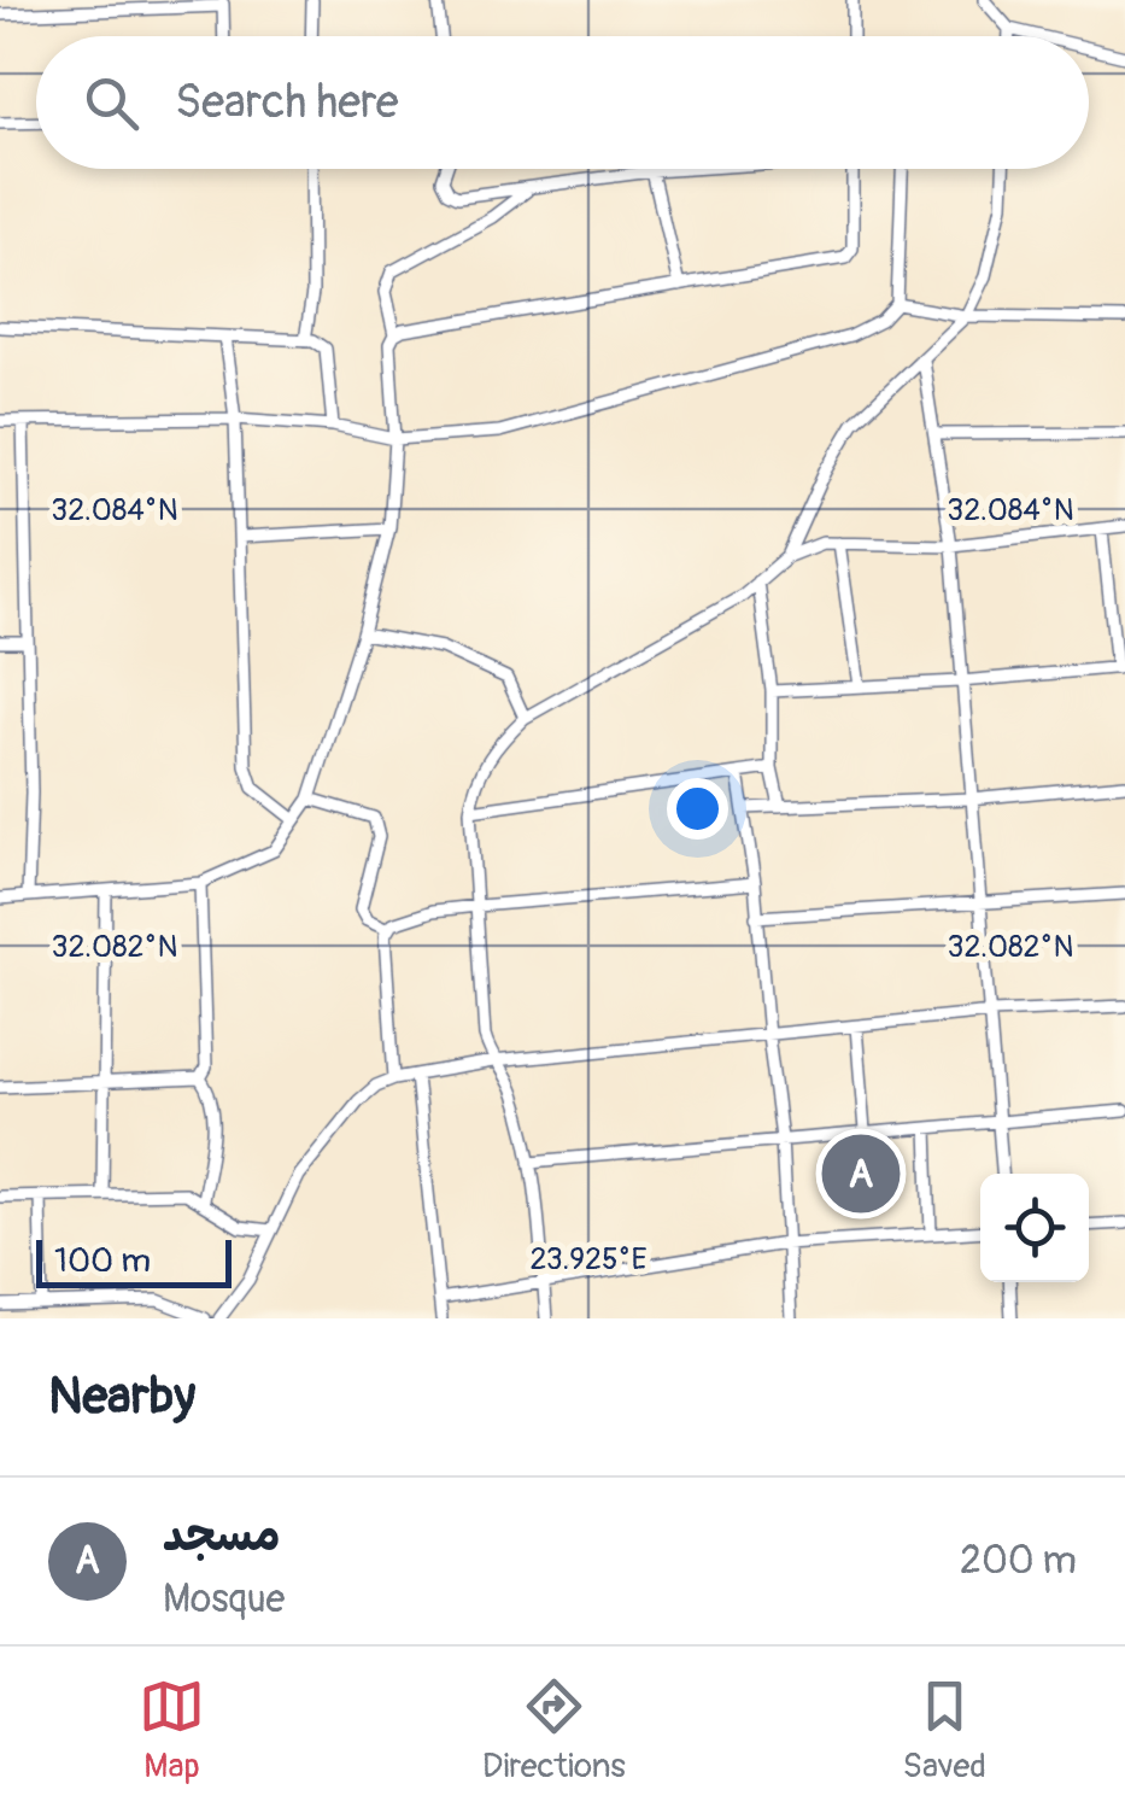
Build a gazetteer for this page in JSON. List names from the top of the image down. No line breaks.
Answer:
{"scale_bar":"100 m","page":{"search":"Search here","pins":"A","scale":"100 m","heading":"Nearby","list":[{"mark":"A","name":"مسجد","note":"Mosque","value":"200 m"}],"nav":["Map","Directions","Saved"]},"coordinates":["32.084°N","32.082°N","23.925°E"]}
